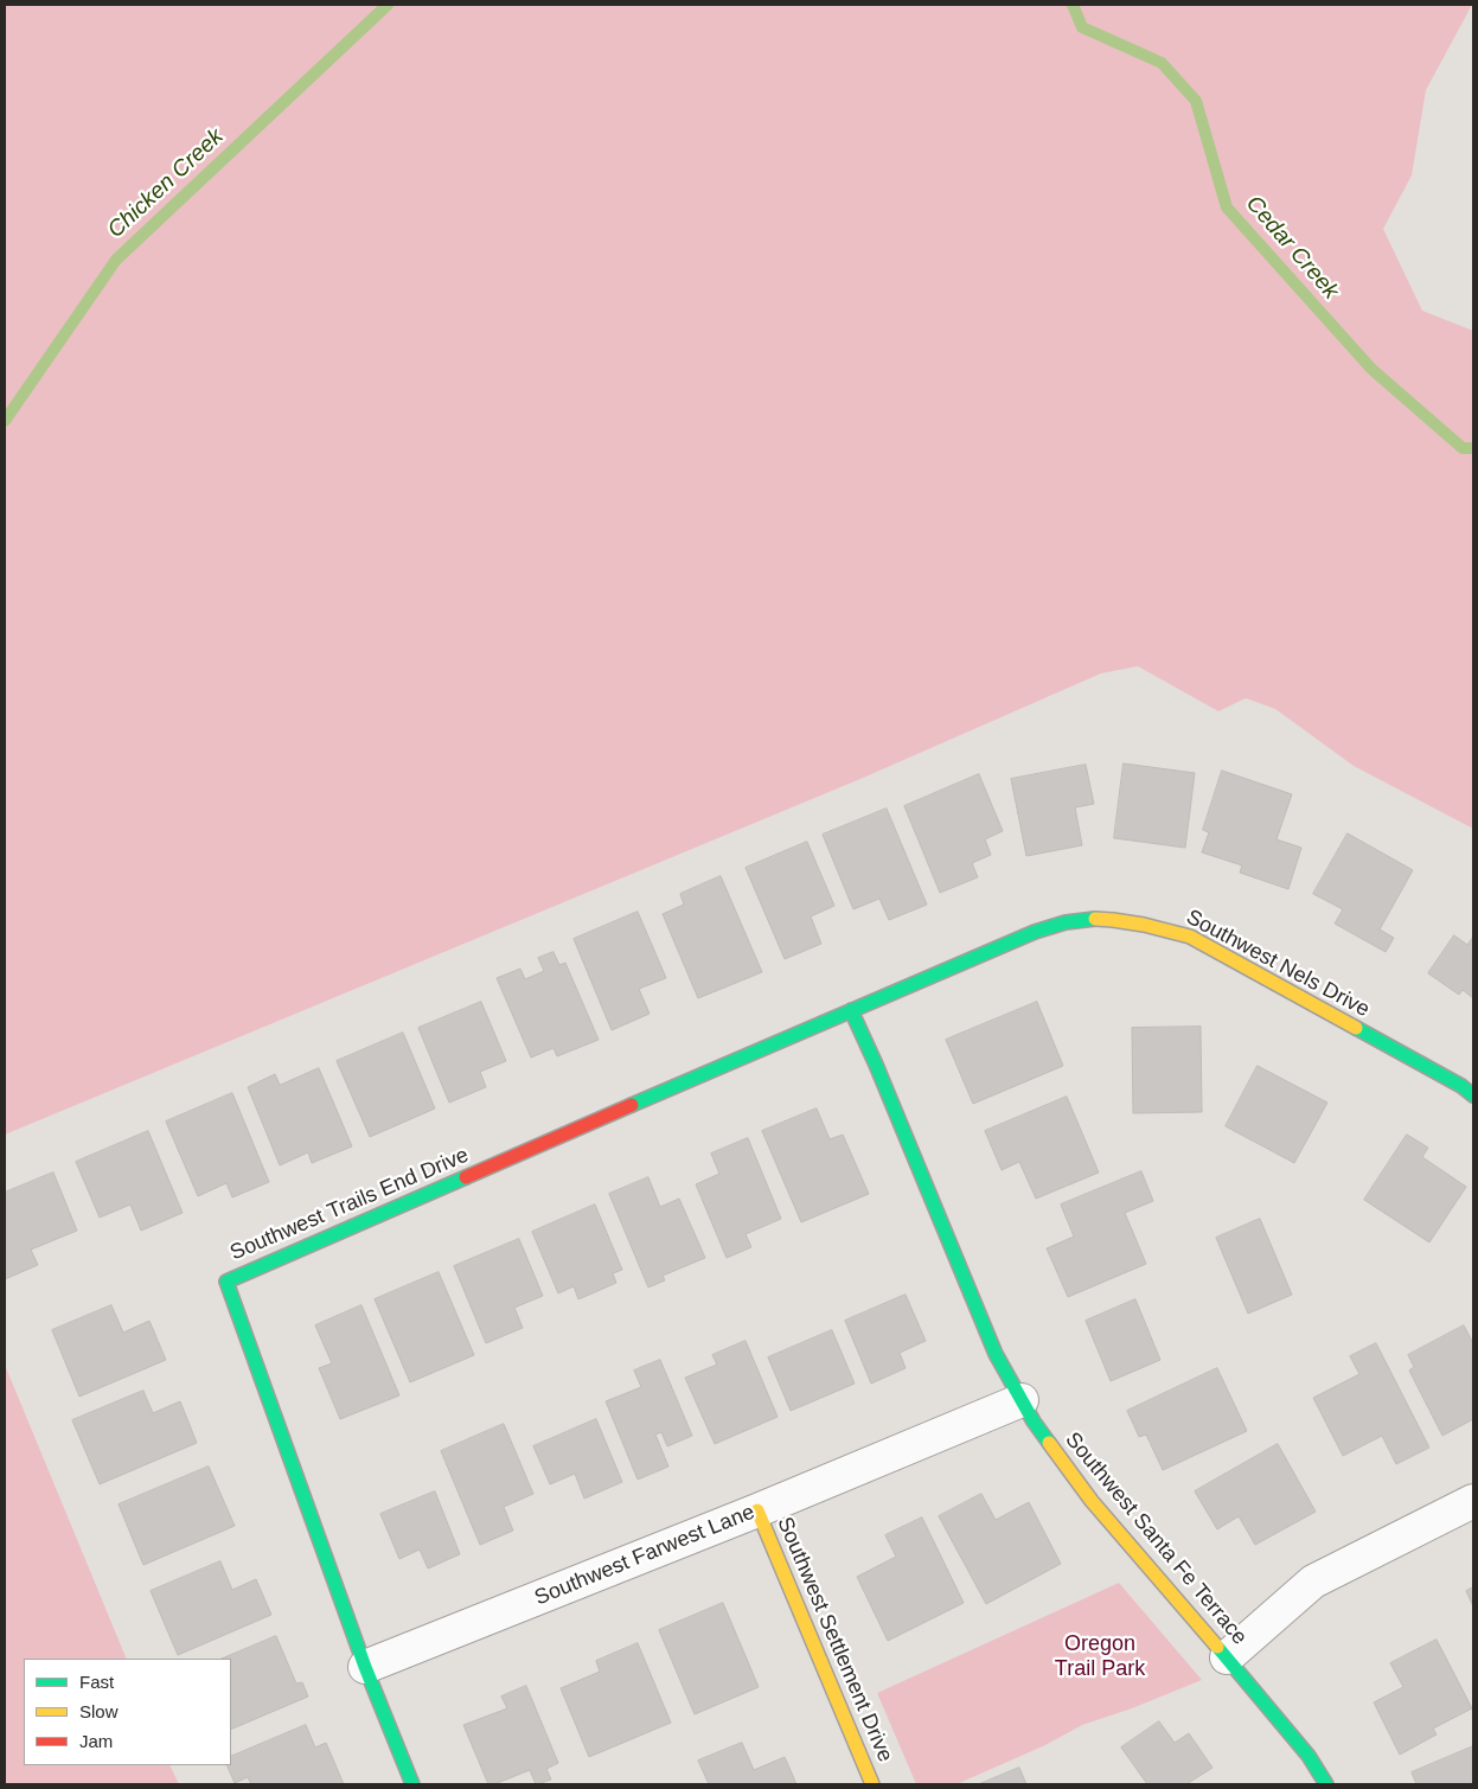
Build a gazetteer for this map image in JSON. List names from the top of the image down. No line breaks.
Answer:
{"streets":{"street":["Southwest Nels Drive","Southwest Trails End Drive","Southwest Santa Fe Terrace","Southwest Farwest Lane","Southwest Settlement Drive"]},"crossings":[["Southwest Nels Drive","Southwest Trails End Drive"],["Southwest Nels Drive","Southwest Santa Fe Terrace"],["Southwest Trails End Drive","Southwest Santa Fe Terrace"],["Southwest Trails End Drive","Southwest Farwest Lane"],["Southwest Santa Fe Terrace","Southwest Farwest Lane"],["Southwest Farwest Lane","Southwest Settlement Drive"]],"water":["Chicken Creek","Cedar Creek"],"parks":["Oregon Trail Park"],"legend":["Fast","Slow","Jam"]}
